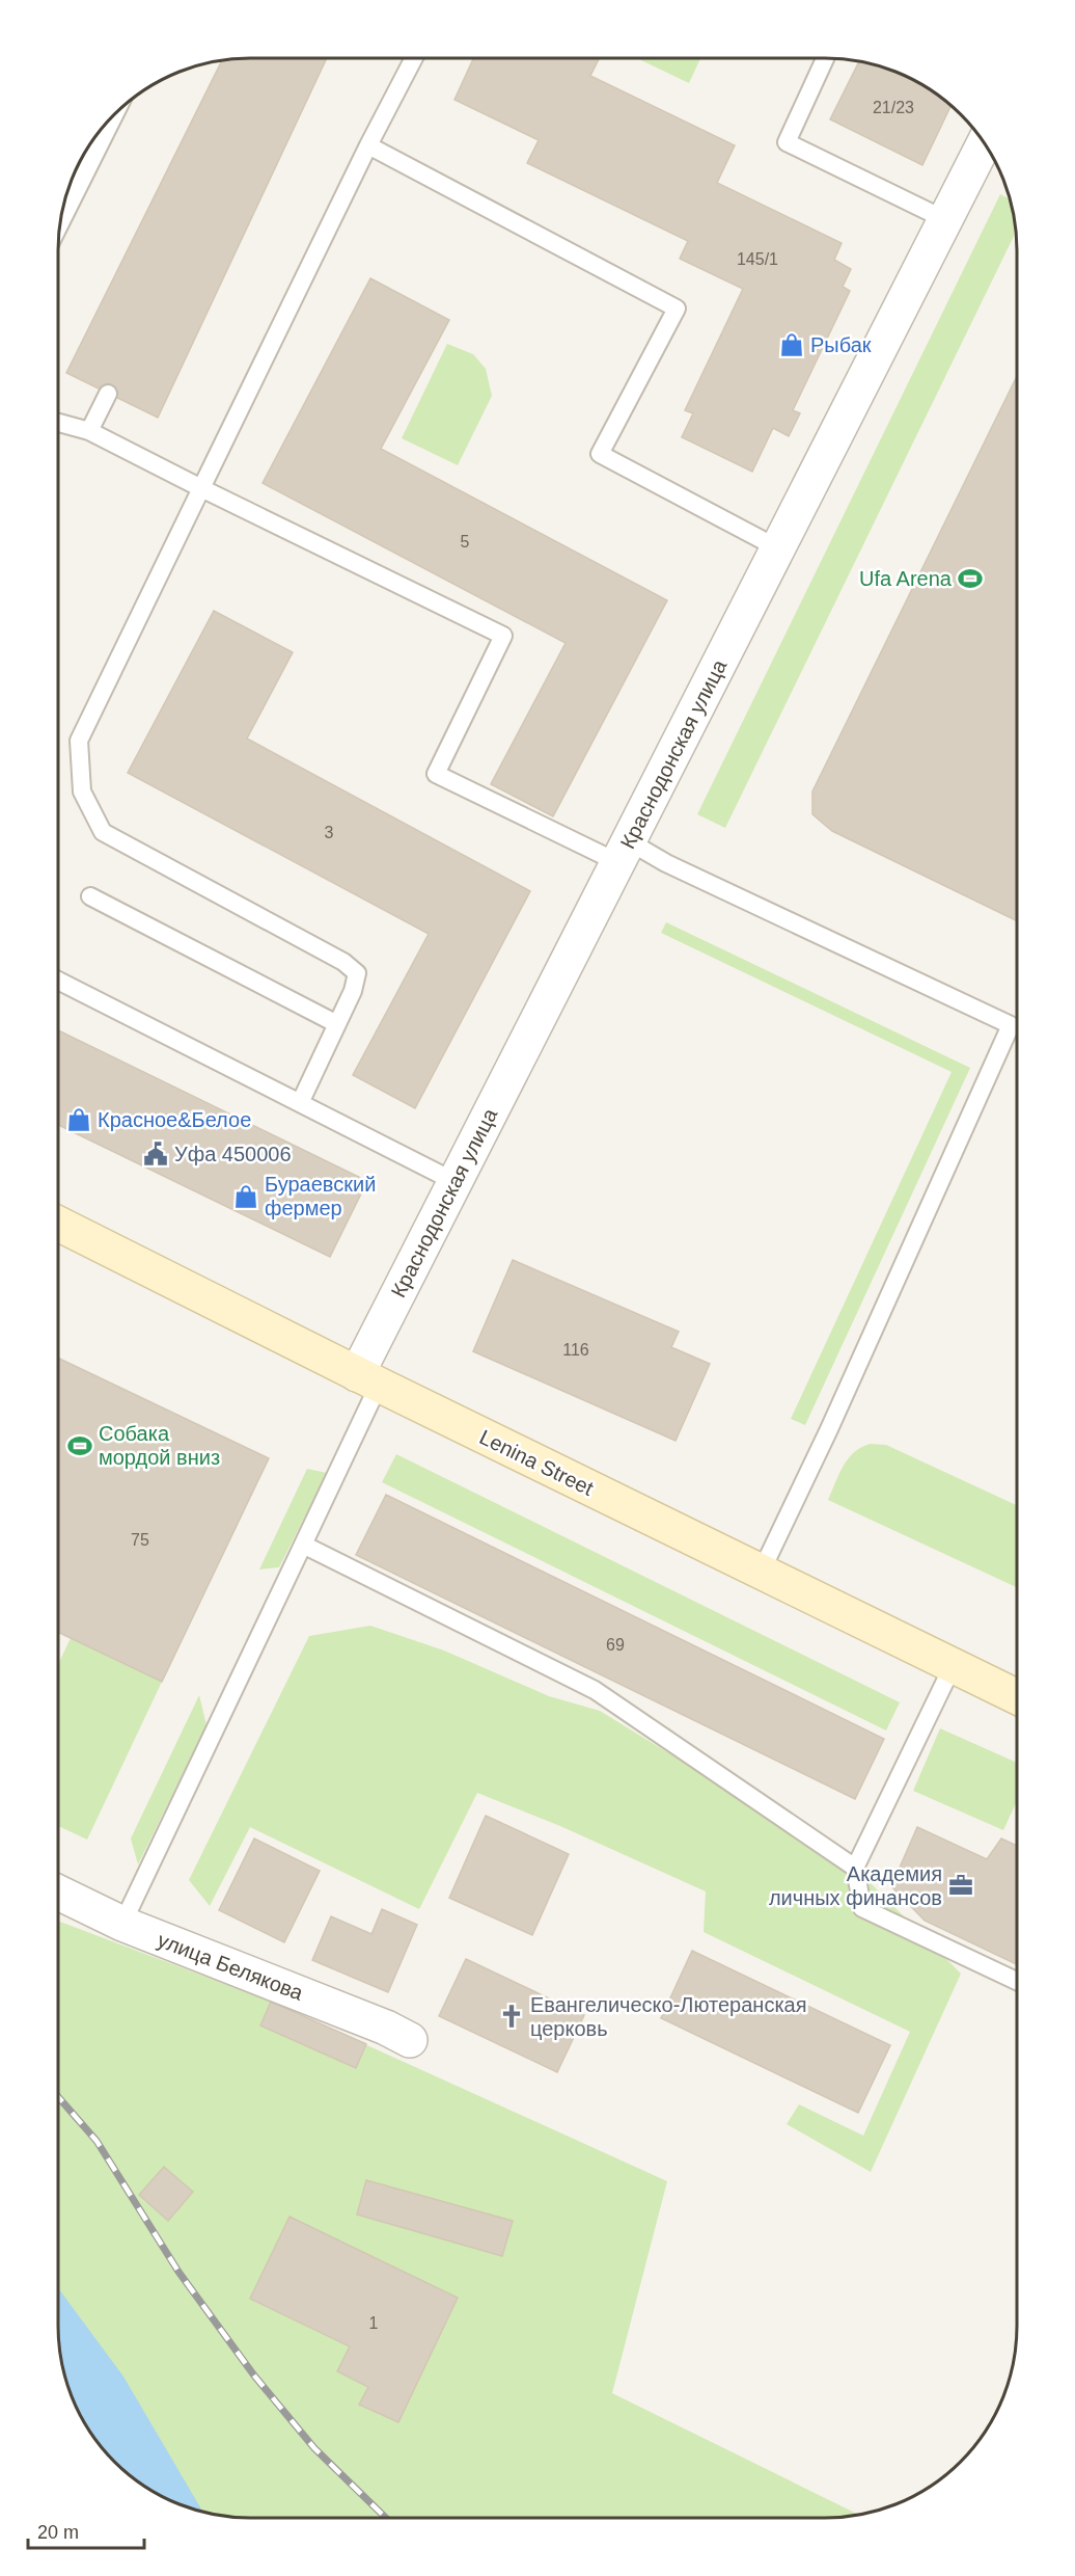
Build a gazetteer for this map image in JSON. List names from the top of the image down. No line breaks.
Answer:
{"streets":{"main road":["Lenina Street"],"street":["Краснодонская улица","улица Белякова"]},"crossings":[["Краснодонская улица","Lenina Street"]],"places":{"shop":["Рыбак","Красное&Белое","Бураевский фермер"],"sports":["Ufa Arena","Собака мордой вниз"],"public building":["Уфа 450006"],"office":["Академия личных финансов"],"church":["Евангелическо-Лютеранская церковь"]},"house_numbers":["21/23","145/1","5","3","116","75","69","1"],"scale_bar":"20 m"}
